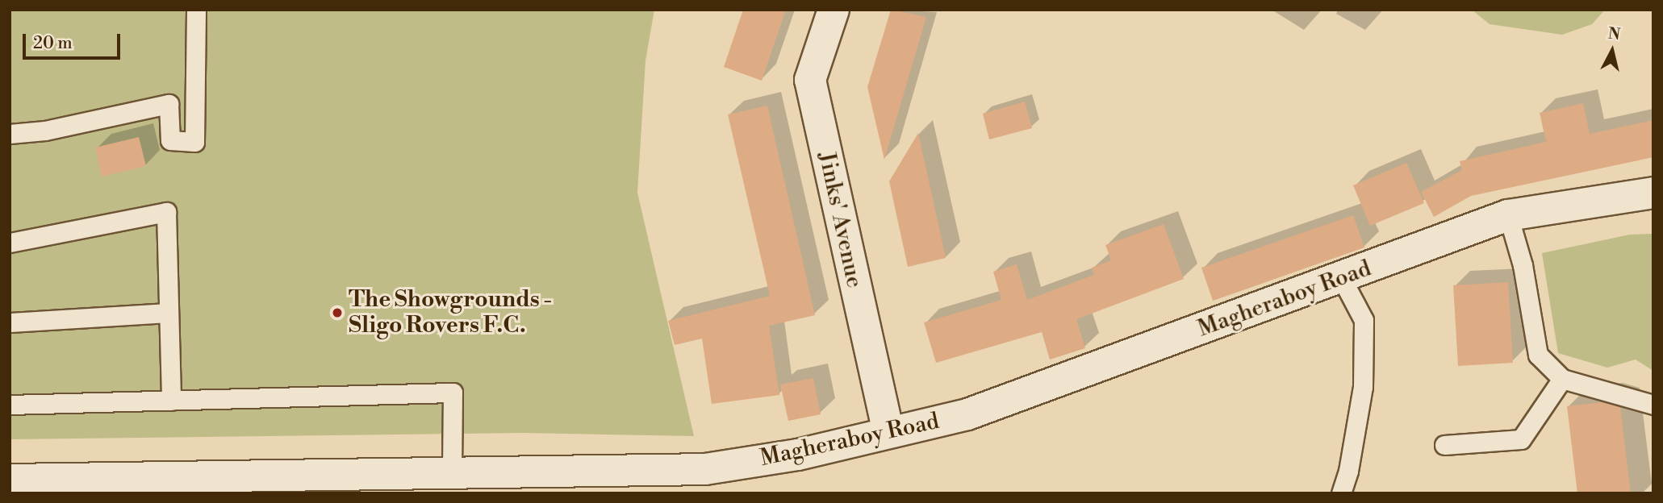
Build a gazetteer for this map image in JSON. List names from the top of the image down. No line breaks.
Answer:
{"streets":{"street":["Jinks' Avenue","Magheraboy Road"]},"crossings":[["Jinks' Avenue","Magheraboy Road"]],"places":["The Showgrounds - Sligo Rovers F.C."],"scale_bar":"20 m","north":"top"}
